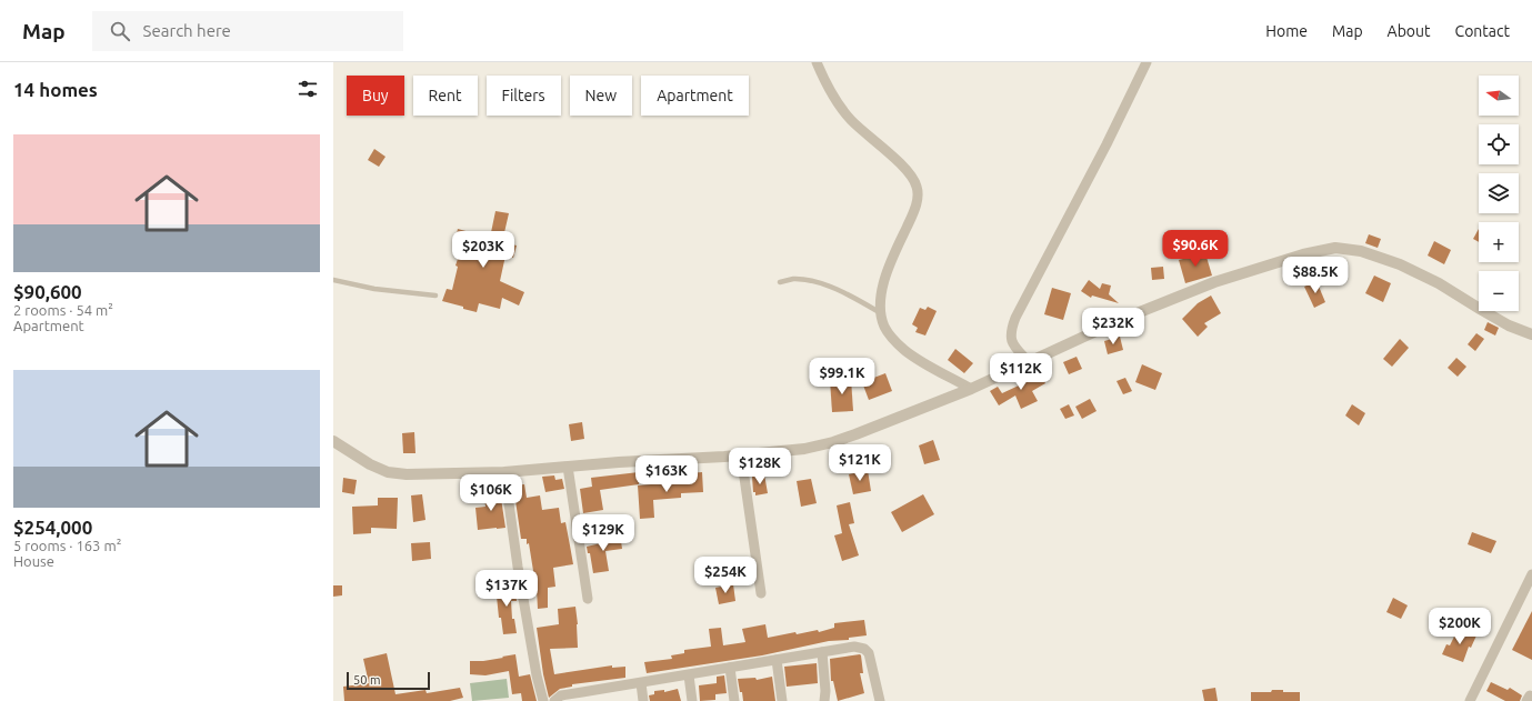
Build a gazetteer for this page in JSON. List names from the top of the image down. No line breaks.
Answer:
{"scale_bar":"50 m","north":"left","page":{"header":"Map","search":"Search here","nav":["Home","Map","About","Contact"],"heading":"14 homes","map_buttons":["+","−"],"chip":["Buy","Rent","Filters","New","Apartment"],"list":[{"name":"$90,600","note":"2 rooms · 54 m² · Apartment"},{"name":"$254,000","note":"5 rooms · 163 m² · House"}],"price":["$90.6K","$203K","$88.5K","$232K","$112K","$99.1K","$121K","$128K","$163K","$106K","$129K","$254K","$137K","$200K"],"scale":"50 m"}}
